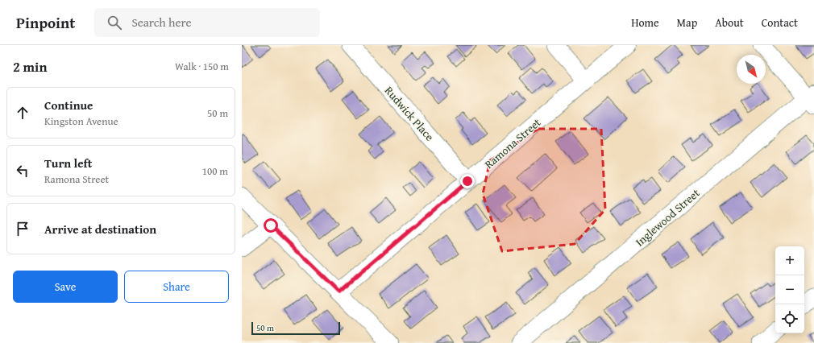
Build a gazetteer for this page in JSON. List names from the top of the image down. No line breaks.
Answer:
{"streets":{"street":["Rudwick Place","Ramona Street","Inglewood Street"]},"crossings":[["Rudwick Place","Ramona Street"]],"scale_bar":"50 m","north":"bottom right","page":{"header":"Pinpoint","search":"Search here","nav":["Home","Map","About","Contact"],"heading":["2 min","Walk · 150 m"],"list":[["Continue","Kingston Avenue","50 m"],["Turn left","Ramona Street","100 m"],"Arrive at destination"],"map_buttons":["+","−"],"buttons":["Save","Share"],"scale":"50 m"}}
